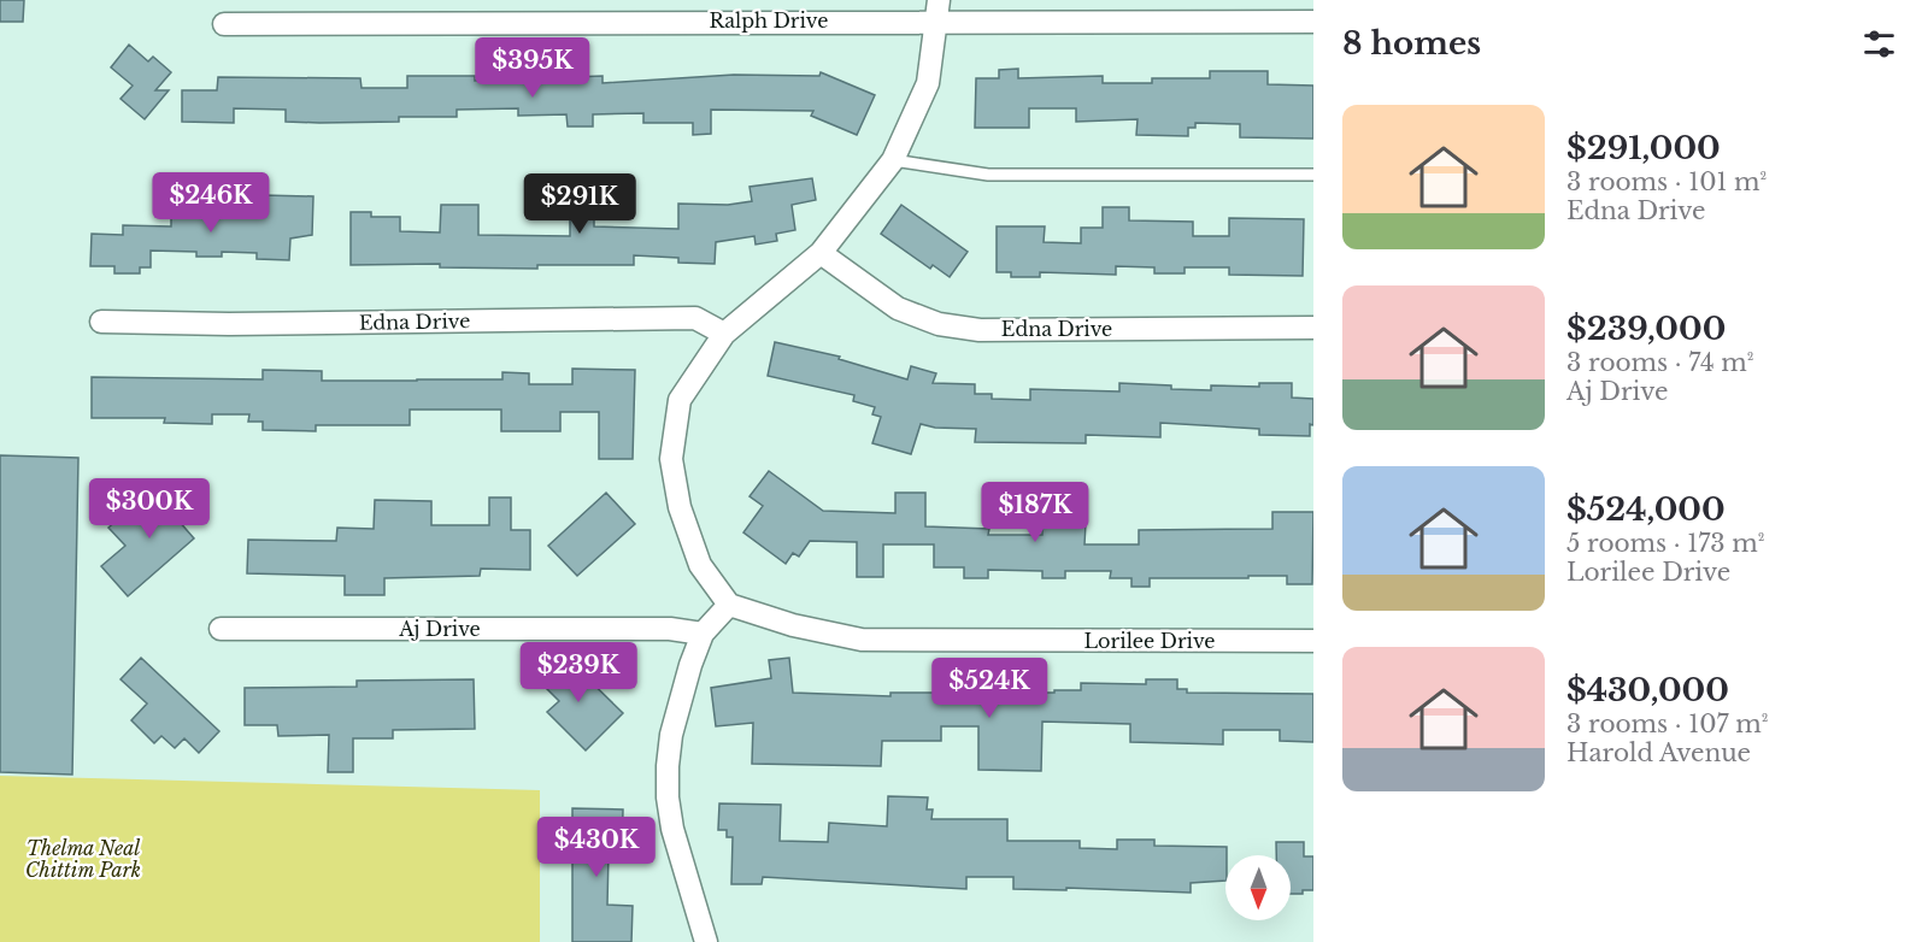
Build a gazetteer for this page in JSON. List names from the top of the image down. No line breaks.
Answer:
{"streets":{"street":["Ralph Drive","Edna Drive","Aj Drive","Lorilee Drive"]},"parks":["Thelma Neal Chittim Park"],"north":"bottom","page":{"heading":"8 homes","price":["$395K","$246K","$291K","$300K","$187K","$239K","$524K","$430K"],"list":[{"name":"$291,000","note":"3 rooms · 101 m² · Edna Drive"},{"name":"$239,000","note":"3 rooms · 74 m² · Aj Drive"},{"name":"$524,000","note":"5 rooms · 173 m² · Lorilee Drive"},{"name":"$430,000","note":"3 rooms · 107 m² · Harold Avenue"}]}}
